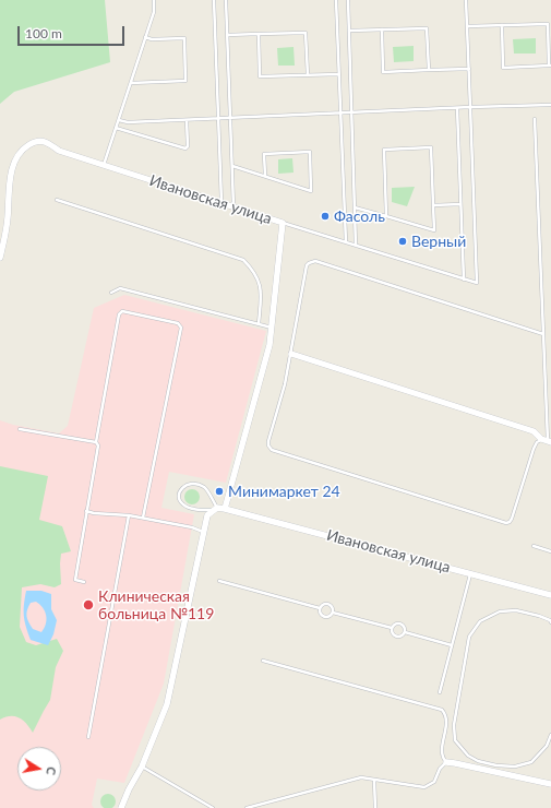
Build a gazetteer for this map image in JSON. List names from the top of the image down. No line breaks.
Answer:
{"streets":{"street":["Ивановская улица"]},"places":["Фасоль","Верный","Минимаркет 24","Клиническая больница №119"],"scale_bar":"100 m","north":"right"}
